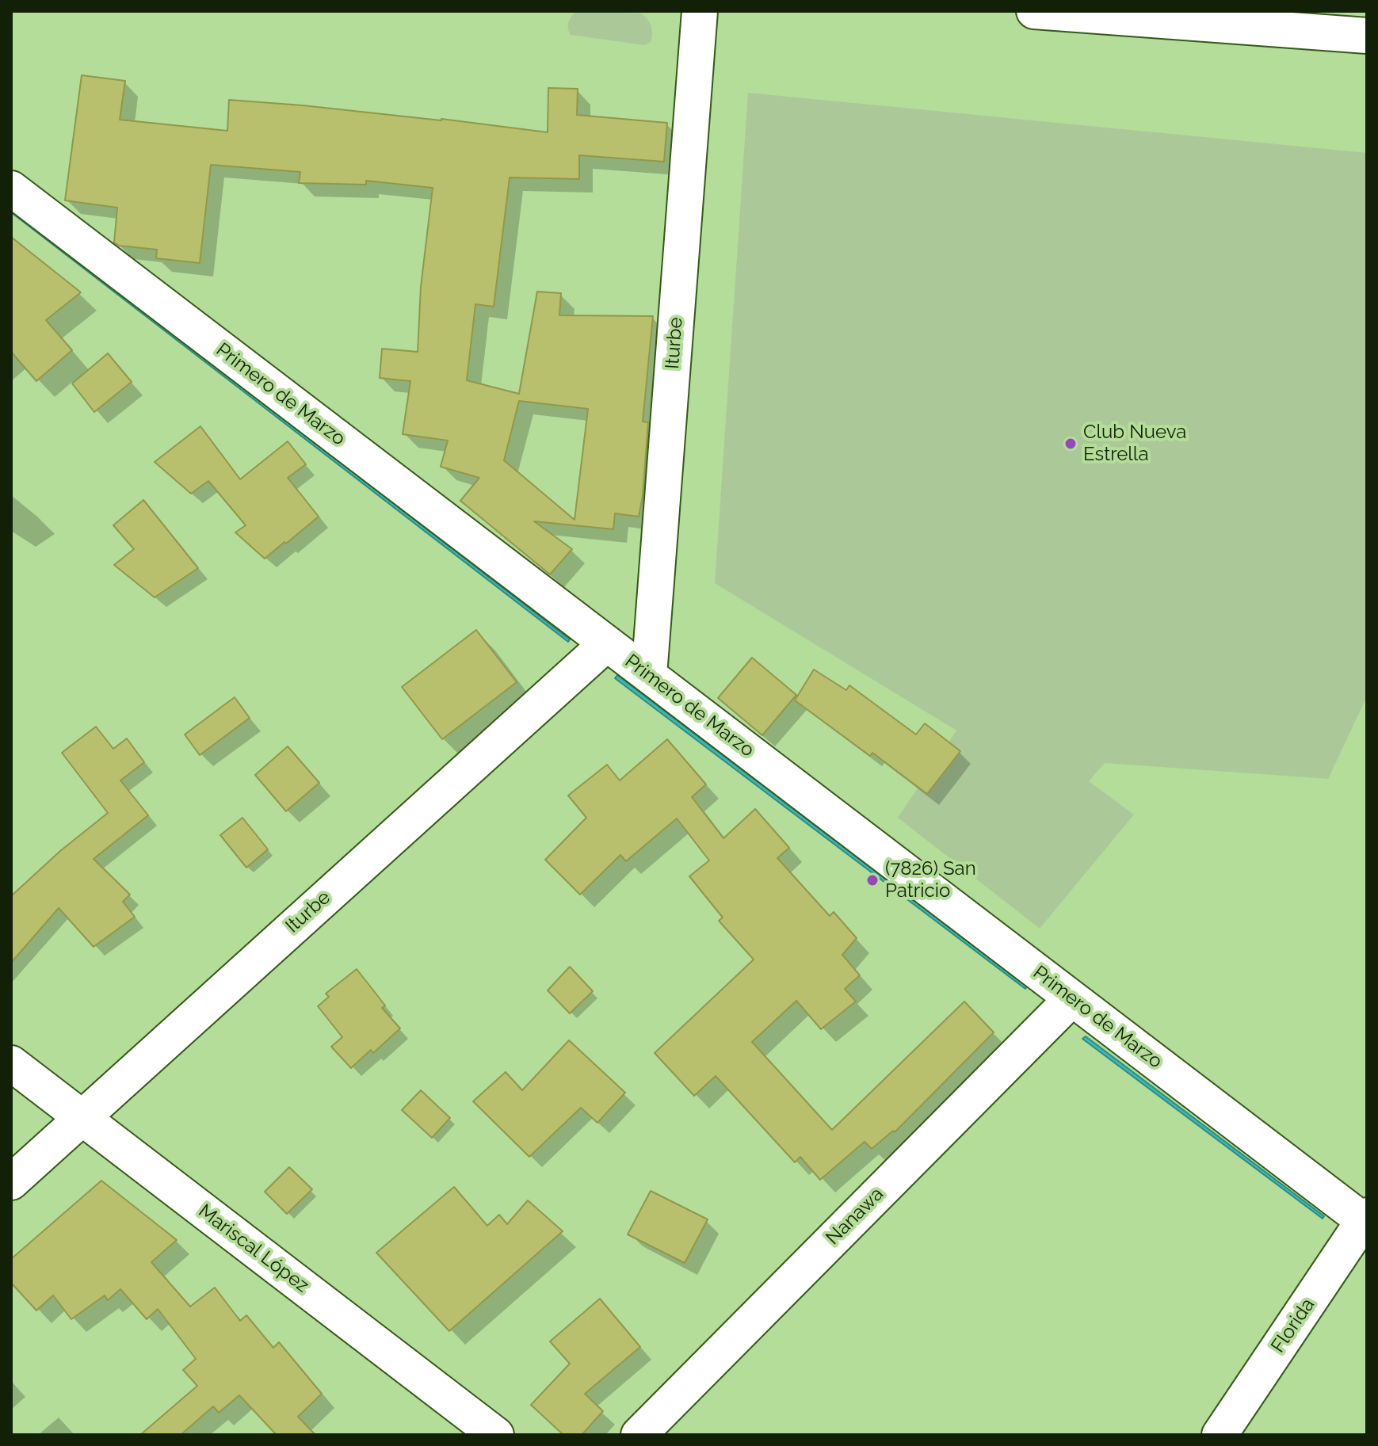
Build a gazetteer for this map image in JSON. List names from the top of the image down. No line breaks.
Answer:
{"streets":{"main road":["Iturbe","Primero de Marzo","Nanawa","Mariscal López","Florida"]},"crossings":[["Iturbe","Primero de Marzo"],["Iturbe","Mariscal López"],["Primero de Marzo","Nanawa"],["Primero de Marzo","Florida"]],"places":["Club Nueva Estrella","(7826) San Patricio"]}
